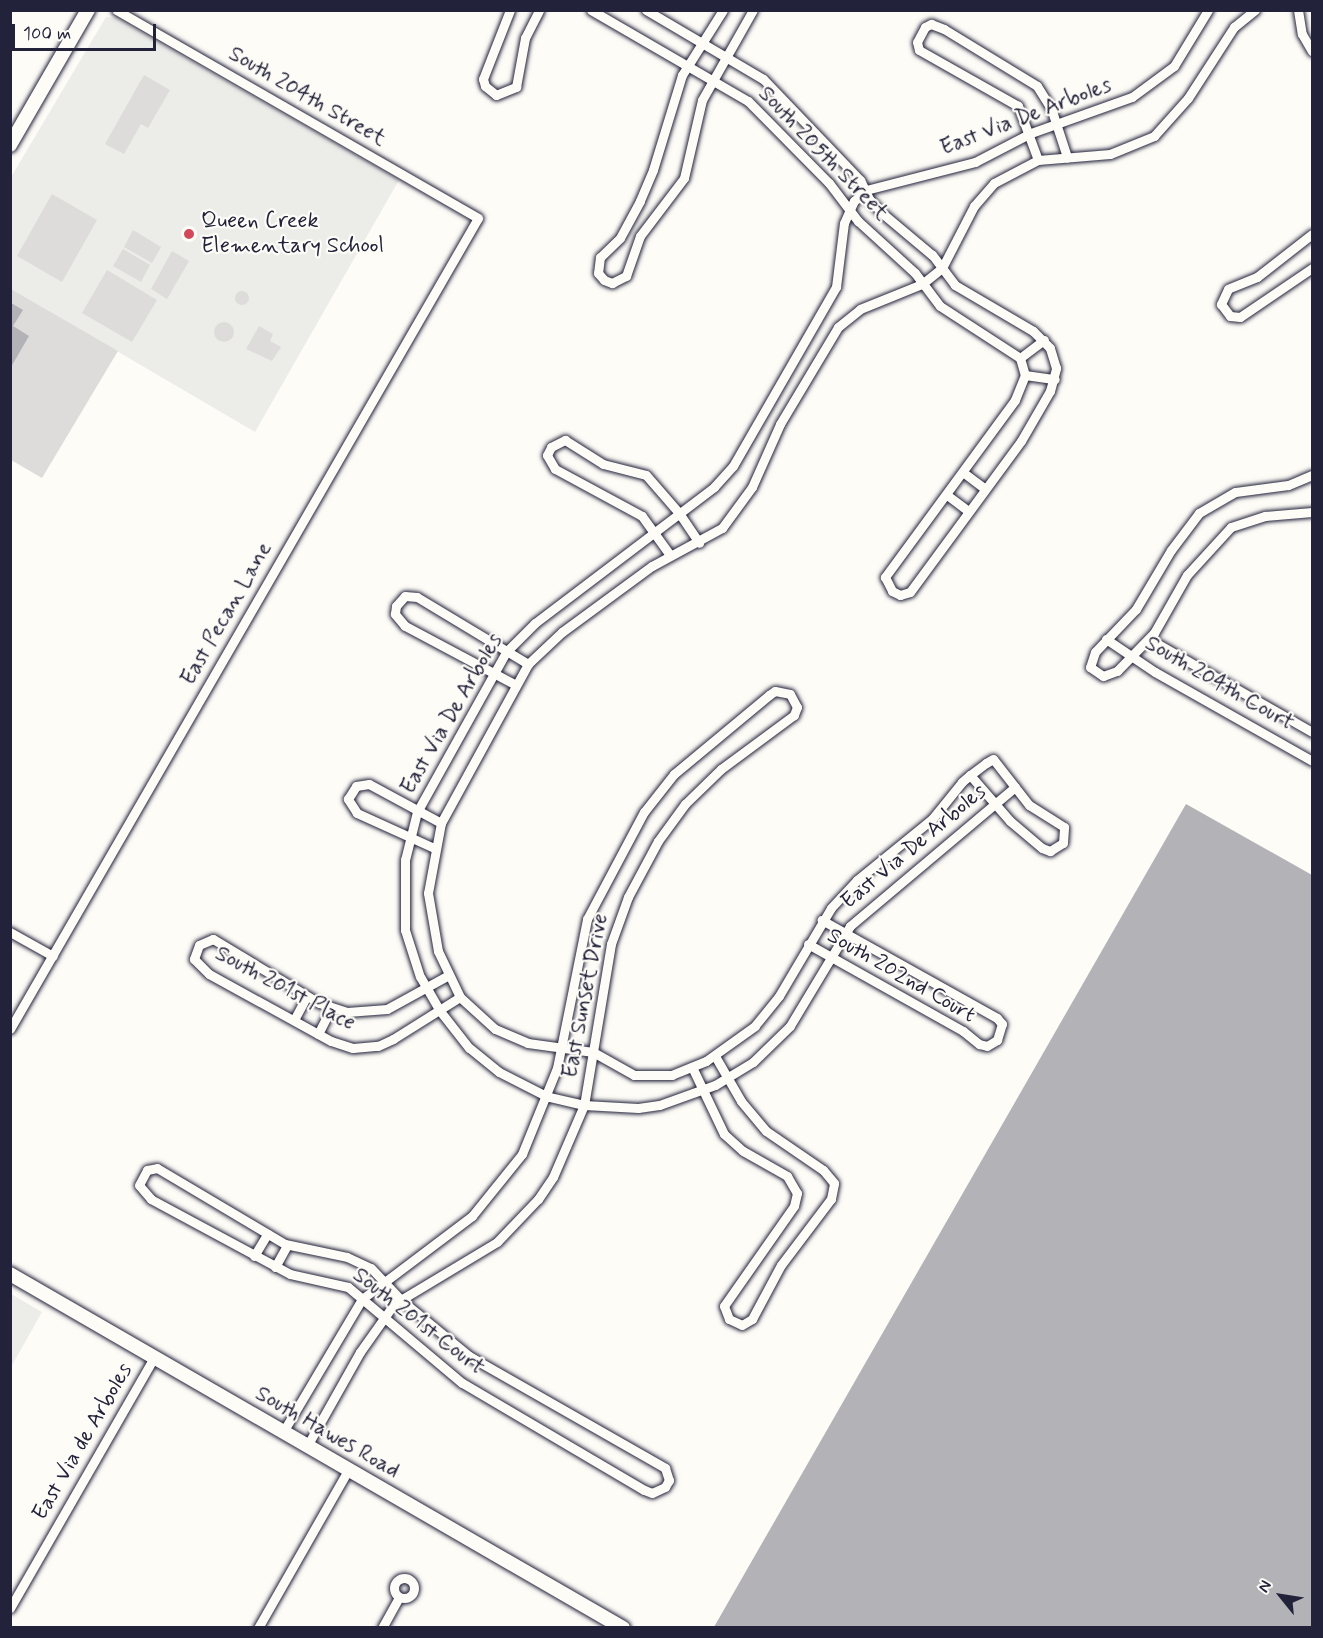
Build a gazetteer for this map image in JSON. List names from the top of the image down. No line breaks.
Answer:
{"streets":{"main road":["South Hawes Road"],"street":["South 204th Street","East Via De Arboles","South 205th Street","East Pecan Lane","South 204th Court","South 202nd Court","South 201st Place","East Sunset Drive","South 201st Court","East Via de Arboles"]},"crossings":[["South 204th Street","East Pecan Lane"],["East Via De Arboles","South 205th Street"],["East Via De Arboles","South 202nd Court"],["East Via De Arboles","South 201st Place"],["East Via De Arboles","East Sunset Drive"],["East Sunset Drive","South 201st Court"],["East Sunset Drive","South Hawes Road"],["South Hawes Road","East Via de Arboles"]],"places":["Queen Creek Elementary School"],"scale_bar":"100 m","north":"top left"}
